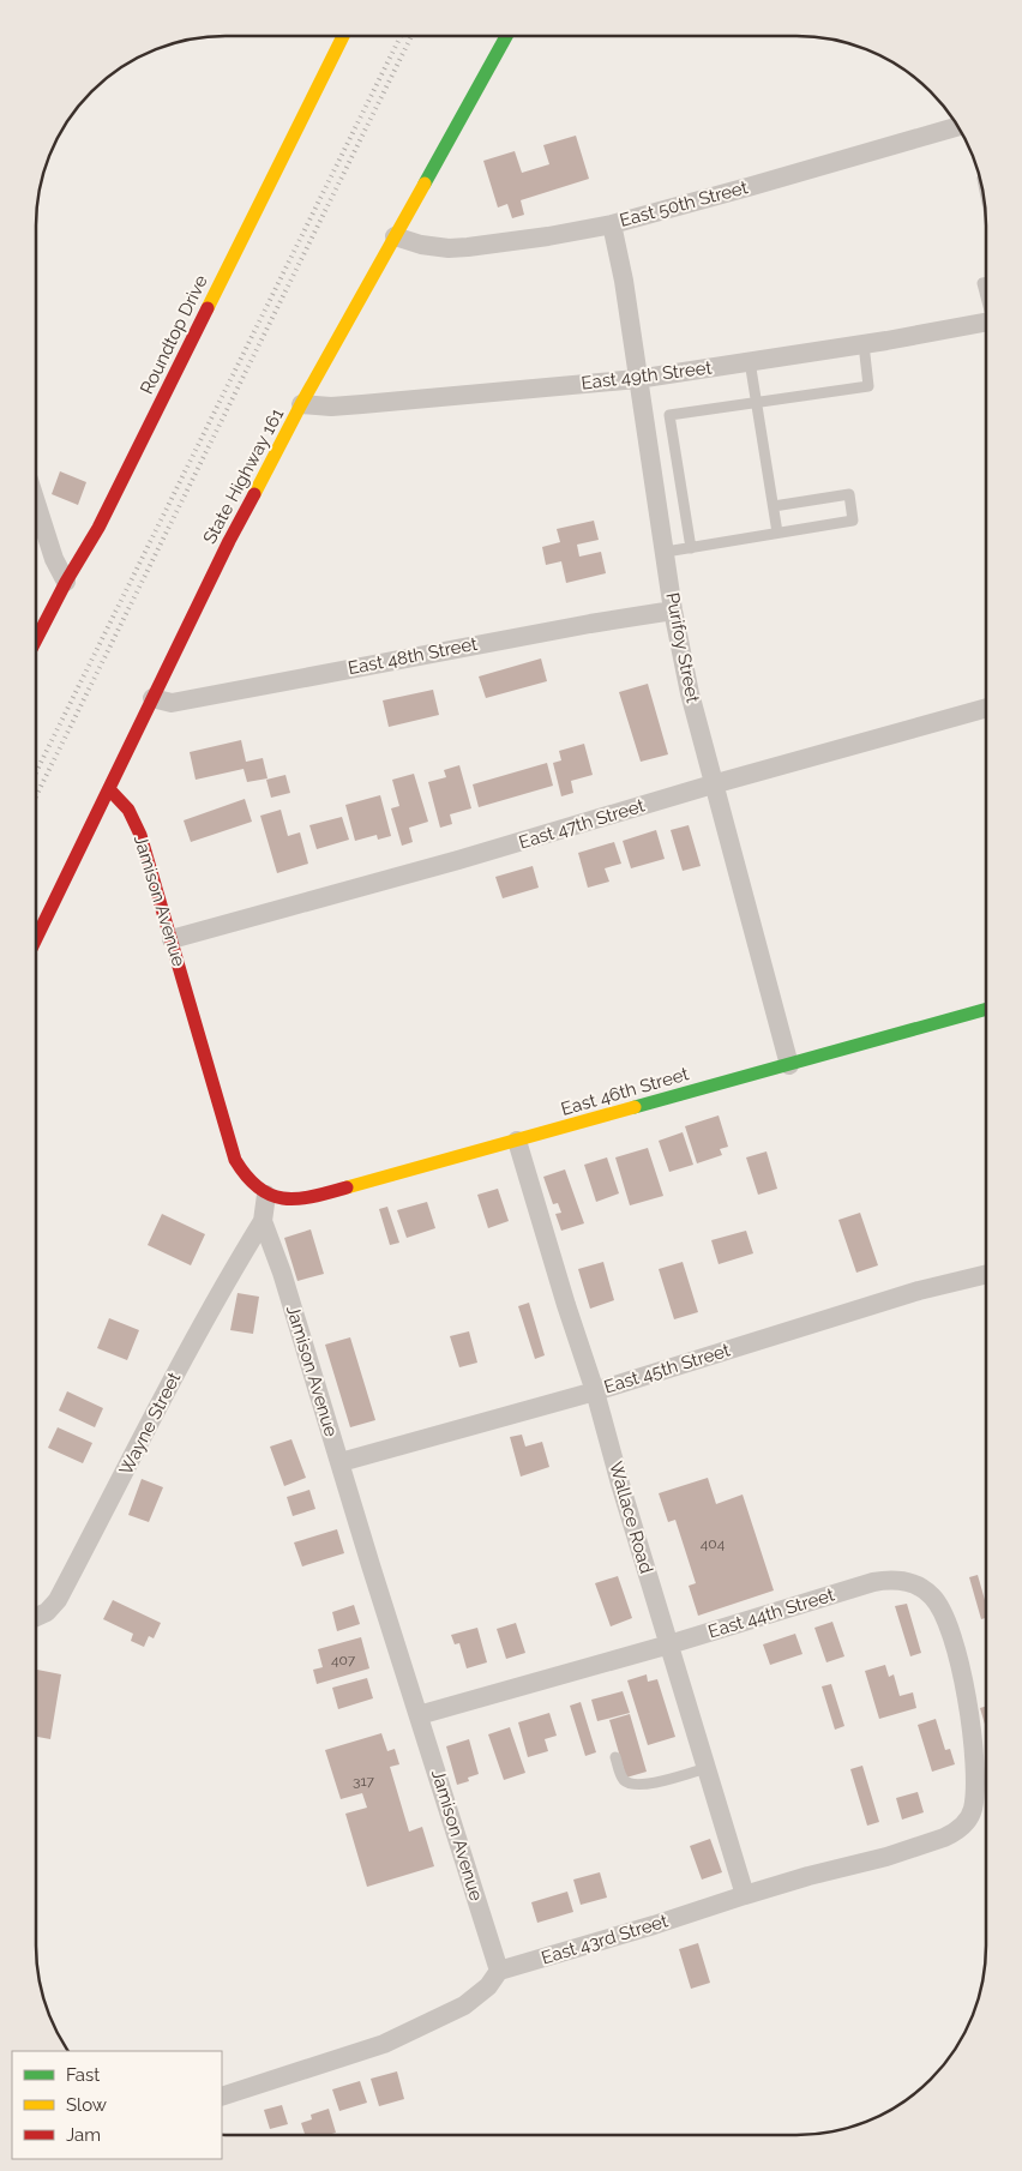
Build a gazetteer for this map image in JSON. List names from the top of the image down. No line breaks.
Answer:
{"streets":{"street":["East 50th Street","Roundtop Drive","East 49th Street","State Highway 161","Purifoy Street","East 48th Street","East 47th Street","Jamison Avenue","East 46th Street","East 45th Street","Wayne Street","Wallace Road","East 44th Street","East 43rd Street"]},"crossings":[["East 50th Street","State Highway 161"],["East 50th Street","Purifoy Street"],["East 49th Street","State Highway 161"],["East 49th Street","Purifoy Street"],["State Highway 161","East 48th Street"],["State Highway 161","Jamison Avenue"],["Purifoy Street","East 48th Street"],["Purifoy Street","East 47th Street"],["Purifoy Street","East 46th Street"],["East 47th Street","Jamison Avenue"],["Jamison Avenue","East 46th Street"],["Jamison Avenue","East 45th Street"],["Jamison Avenue","Wayne Street"],["Jamison Avenue","East 44th Street"],["Jamison Avenue","East 43rd Street"],["East 46th Street","Wallace Road"],["East 45th Street","Wallace Road"],["Wallace Road","East 44th Street"],["Wallace Road","East 43rd Street"],["East 44th Street","East 43rd Street"]],"house_numbers":["404","407","317"],"legend":["Fast","Slow","Jam"]}
